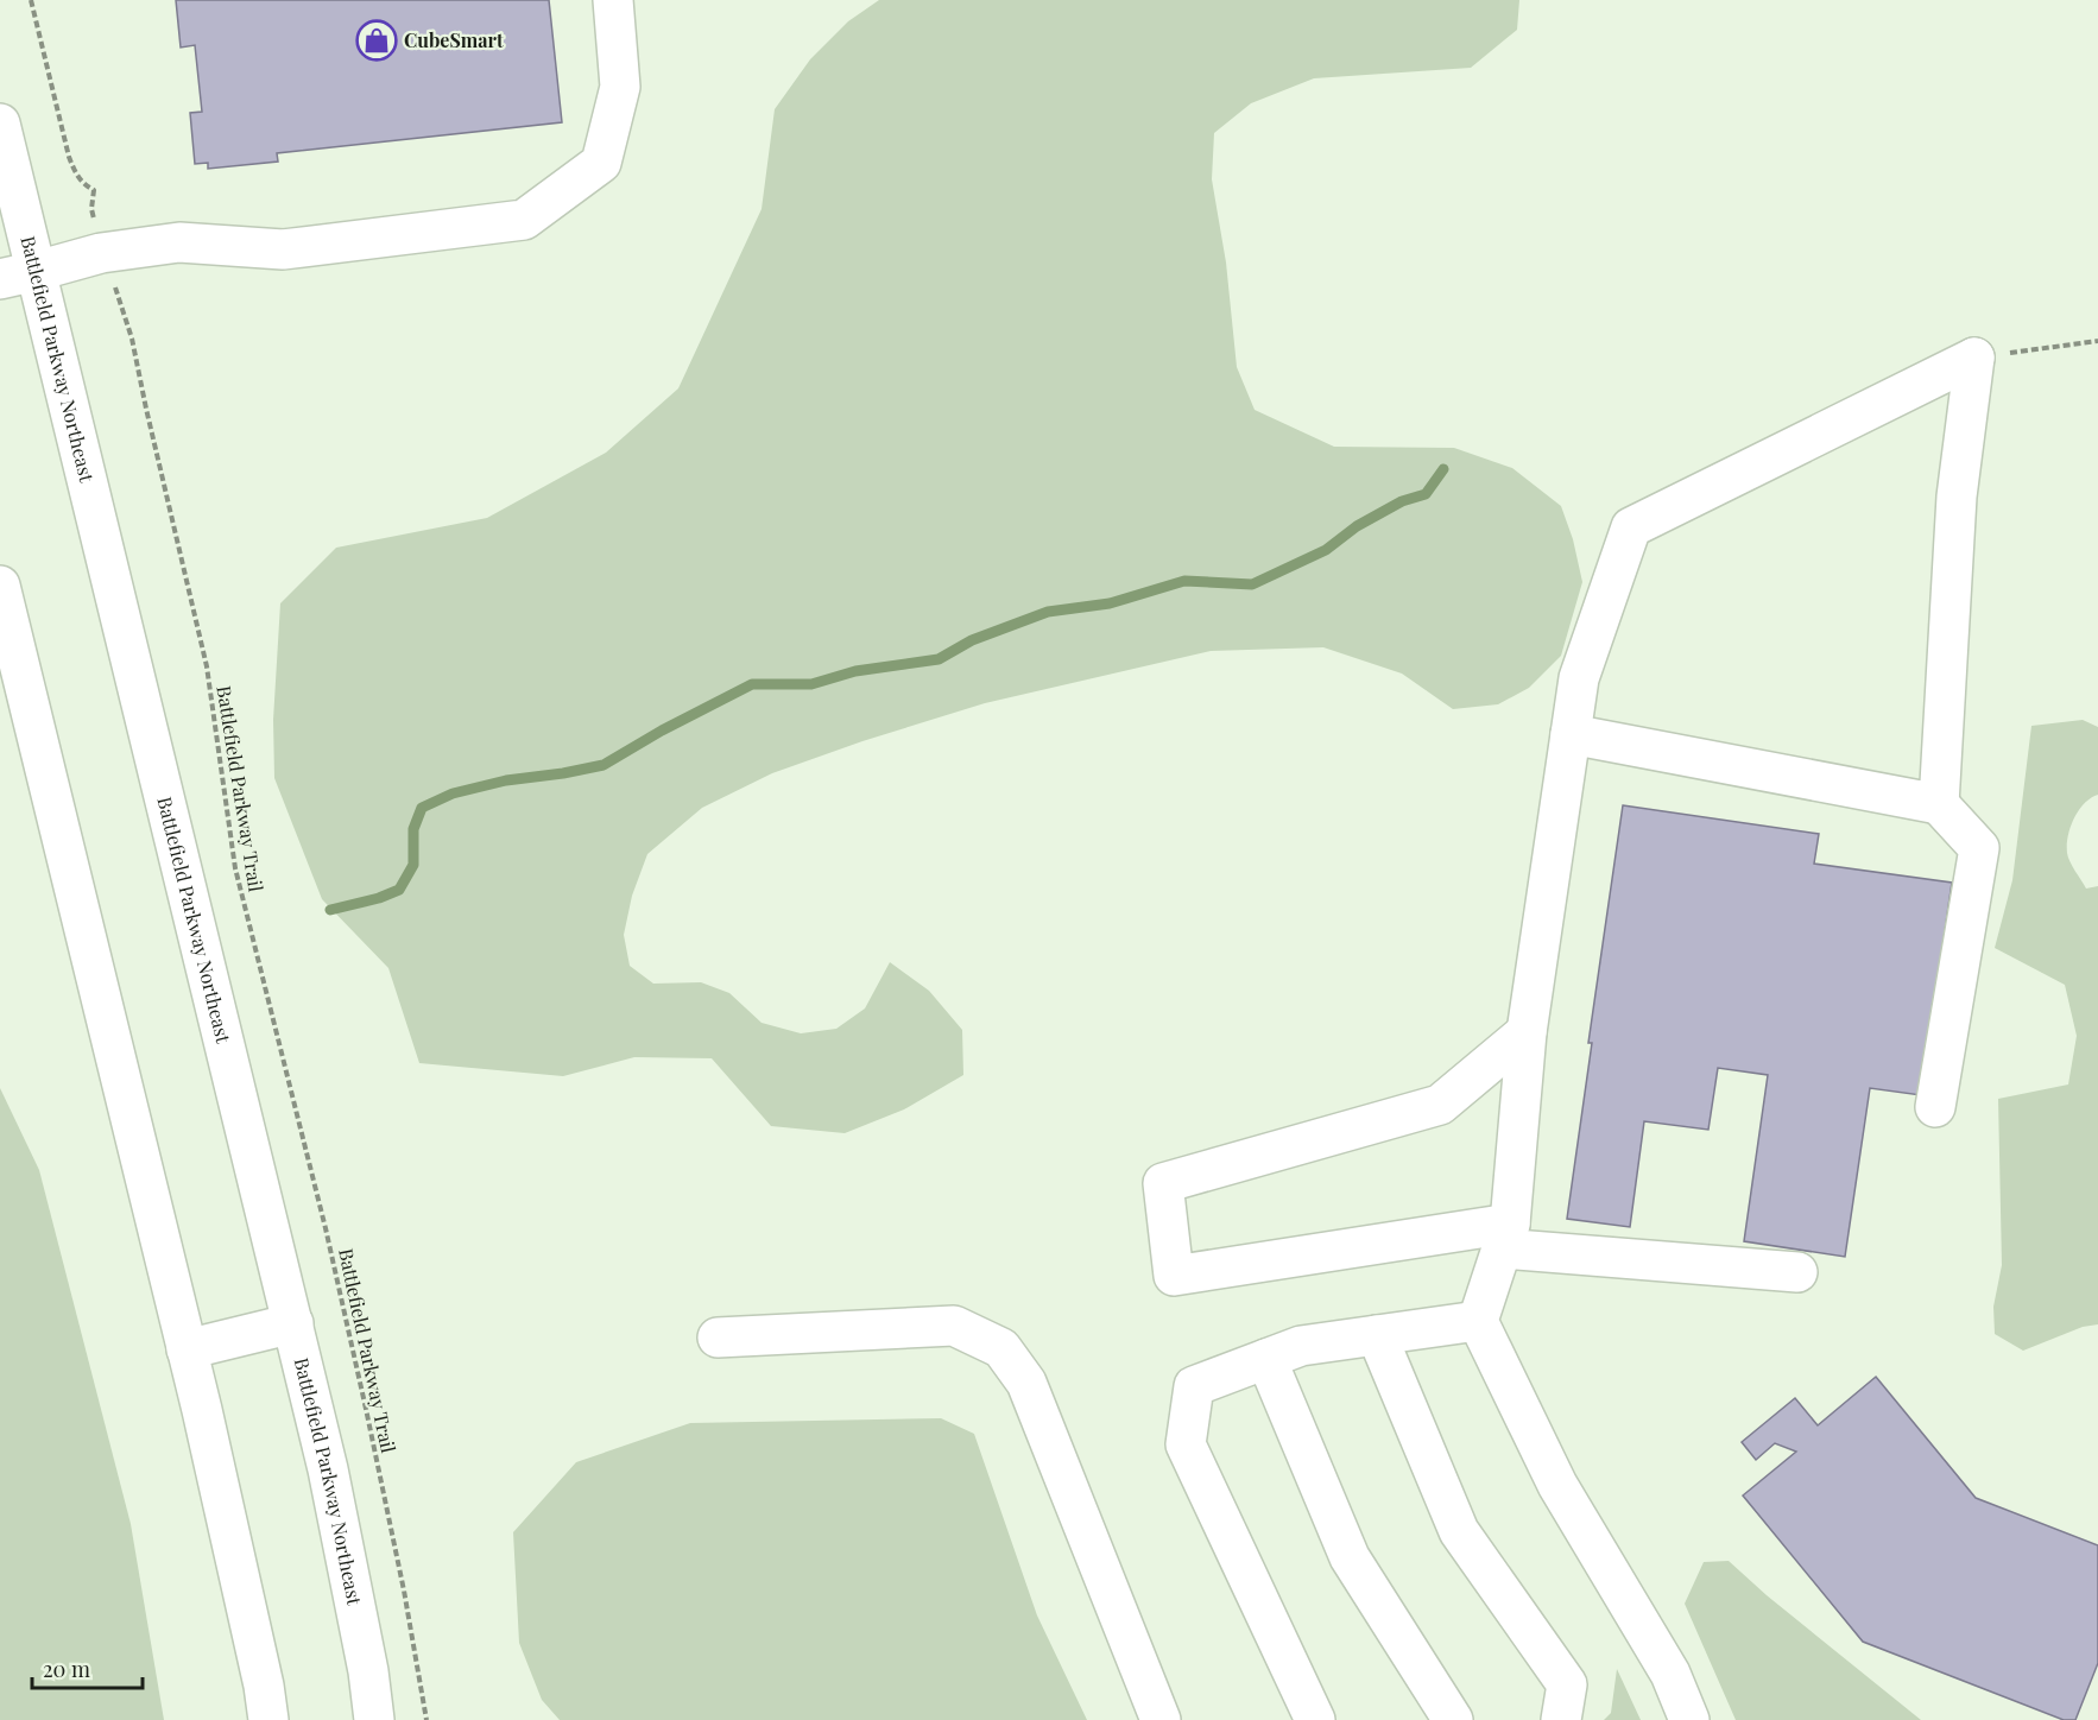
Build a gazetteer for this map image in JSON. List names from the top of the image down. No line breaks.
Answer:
{"streets":{"main road":["Battlefield Parkway Northeast"],"path":["Battlefield Parkway Trail"]},"places":{"shop":["CubeSmart"]},"scale_bar":"20 m"}
